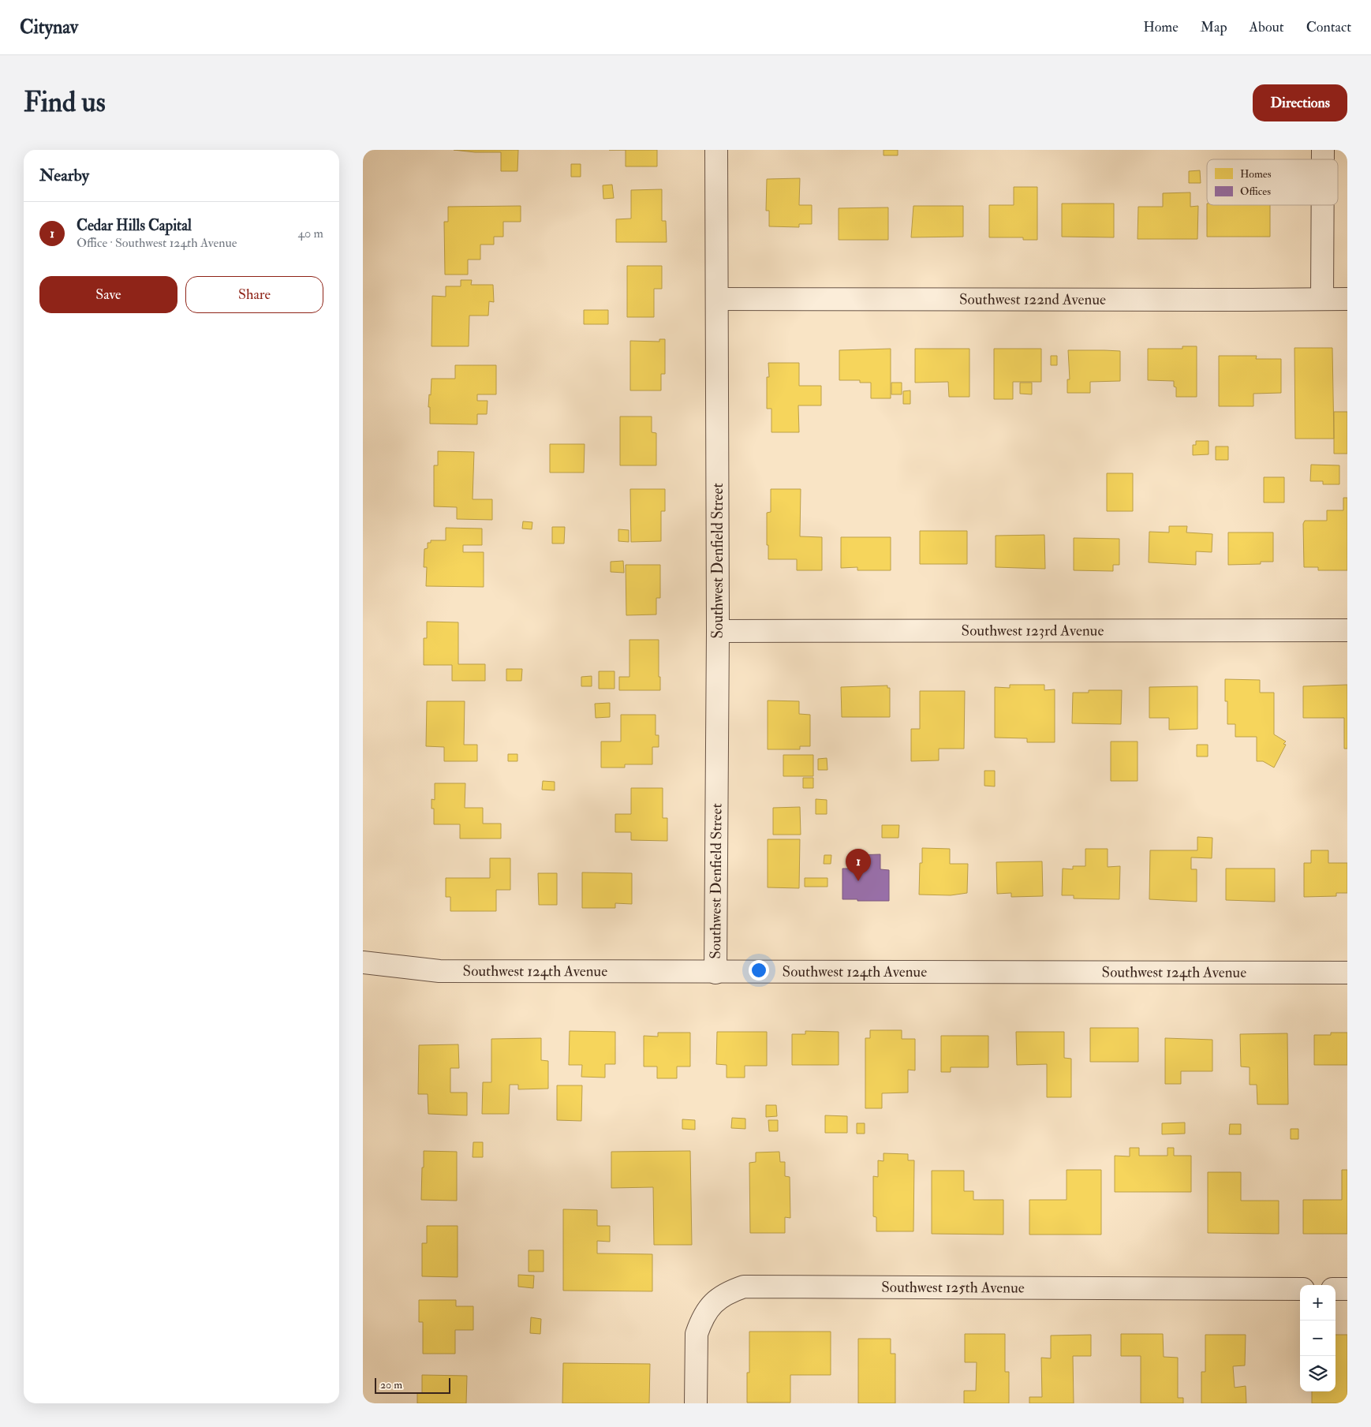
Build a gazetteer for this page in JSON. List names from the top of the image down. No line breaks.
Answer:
{"streets":{"street":["Southwest 122nd Avenue","Southwest Denfield Street","Southwest 123rd Avenue","Southwest 124th Avenue","Southwest 125th Avenue"]},"crossings":[["Southwest 122nd Avenue","Southwest Denfield Street"],["Southwest Denfield Street","Southwest 123rd Avenue"],["Southwest Denfield Street","Southwest 124th Avenue"]],"legend":["Homes","Offices"],"scale_bar":"20 m","page":{"header":"Citynav","nav":["Home","Map","About","Contact"],"buttons":["Directions",["Save","Share"]],"title":"Find us","heading":"Nearby","list":[{"mark":"1","name":"Cedar Hills Capital","note":"Office · Southwest 124th Avenue","value":"40 m"}],"pins":"1","map_buttons":["+","−"],"scale":"20 m"}}
